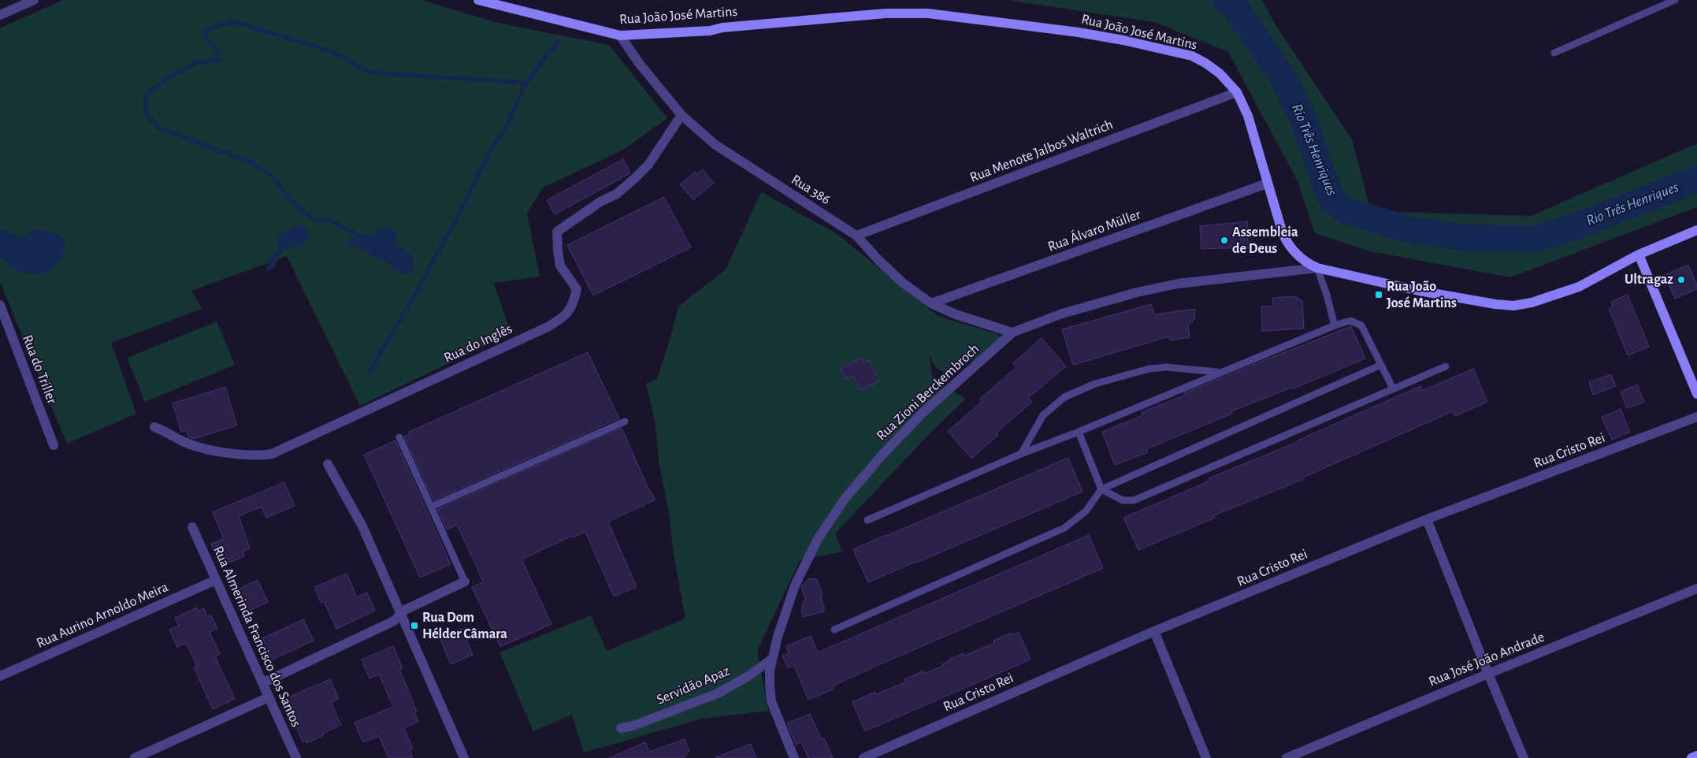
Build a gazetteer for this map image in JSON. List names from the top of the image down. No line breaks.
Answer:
{"streets":{"main road":["Rua João José Martins"],"street":["Rua Menote Jalbos Waltrich","Rua 386","Rua Álvaro Müller","Rua do Inglês","Rua do Triller","Rua Zioni Berckembroch","Rua Cristo Rei","Rua Aurino Arnoldo Meira","Rua Almerinda Francisco dos Santos","Rua José João Andrade","Servidão Apaz"]},"crossings":[["Rua João José Martins","Rua Menote Jalbos Waltrich"],["Rua João José Martins","Rua 386"],["Rua João José Martins","Rua Álvaro Müller"],["Rua João José Martins","Rua Zioni Berckembroch"],["Rua Menote Jalbos Waltrich","Rua 386"],["Rua 386","Rua Álvaro Müller"],["Rua 386","Rua do Inglês"],["Rua 386","Rua Zioni Berckembroch"],["Rua Zioni Berckembroch","Servidão Apaz"],["Rua Aurino Arnoldo Meira","Rua Almerinda Francisco dos Santos"]],"water":["Rio Três Henriques"],"places":{"other":["Assembleia de Deus","Ultragaz"],"transit":["Rua João José Martins","Rua Dom Hélder Câmara"]}}
